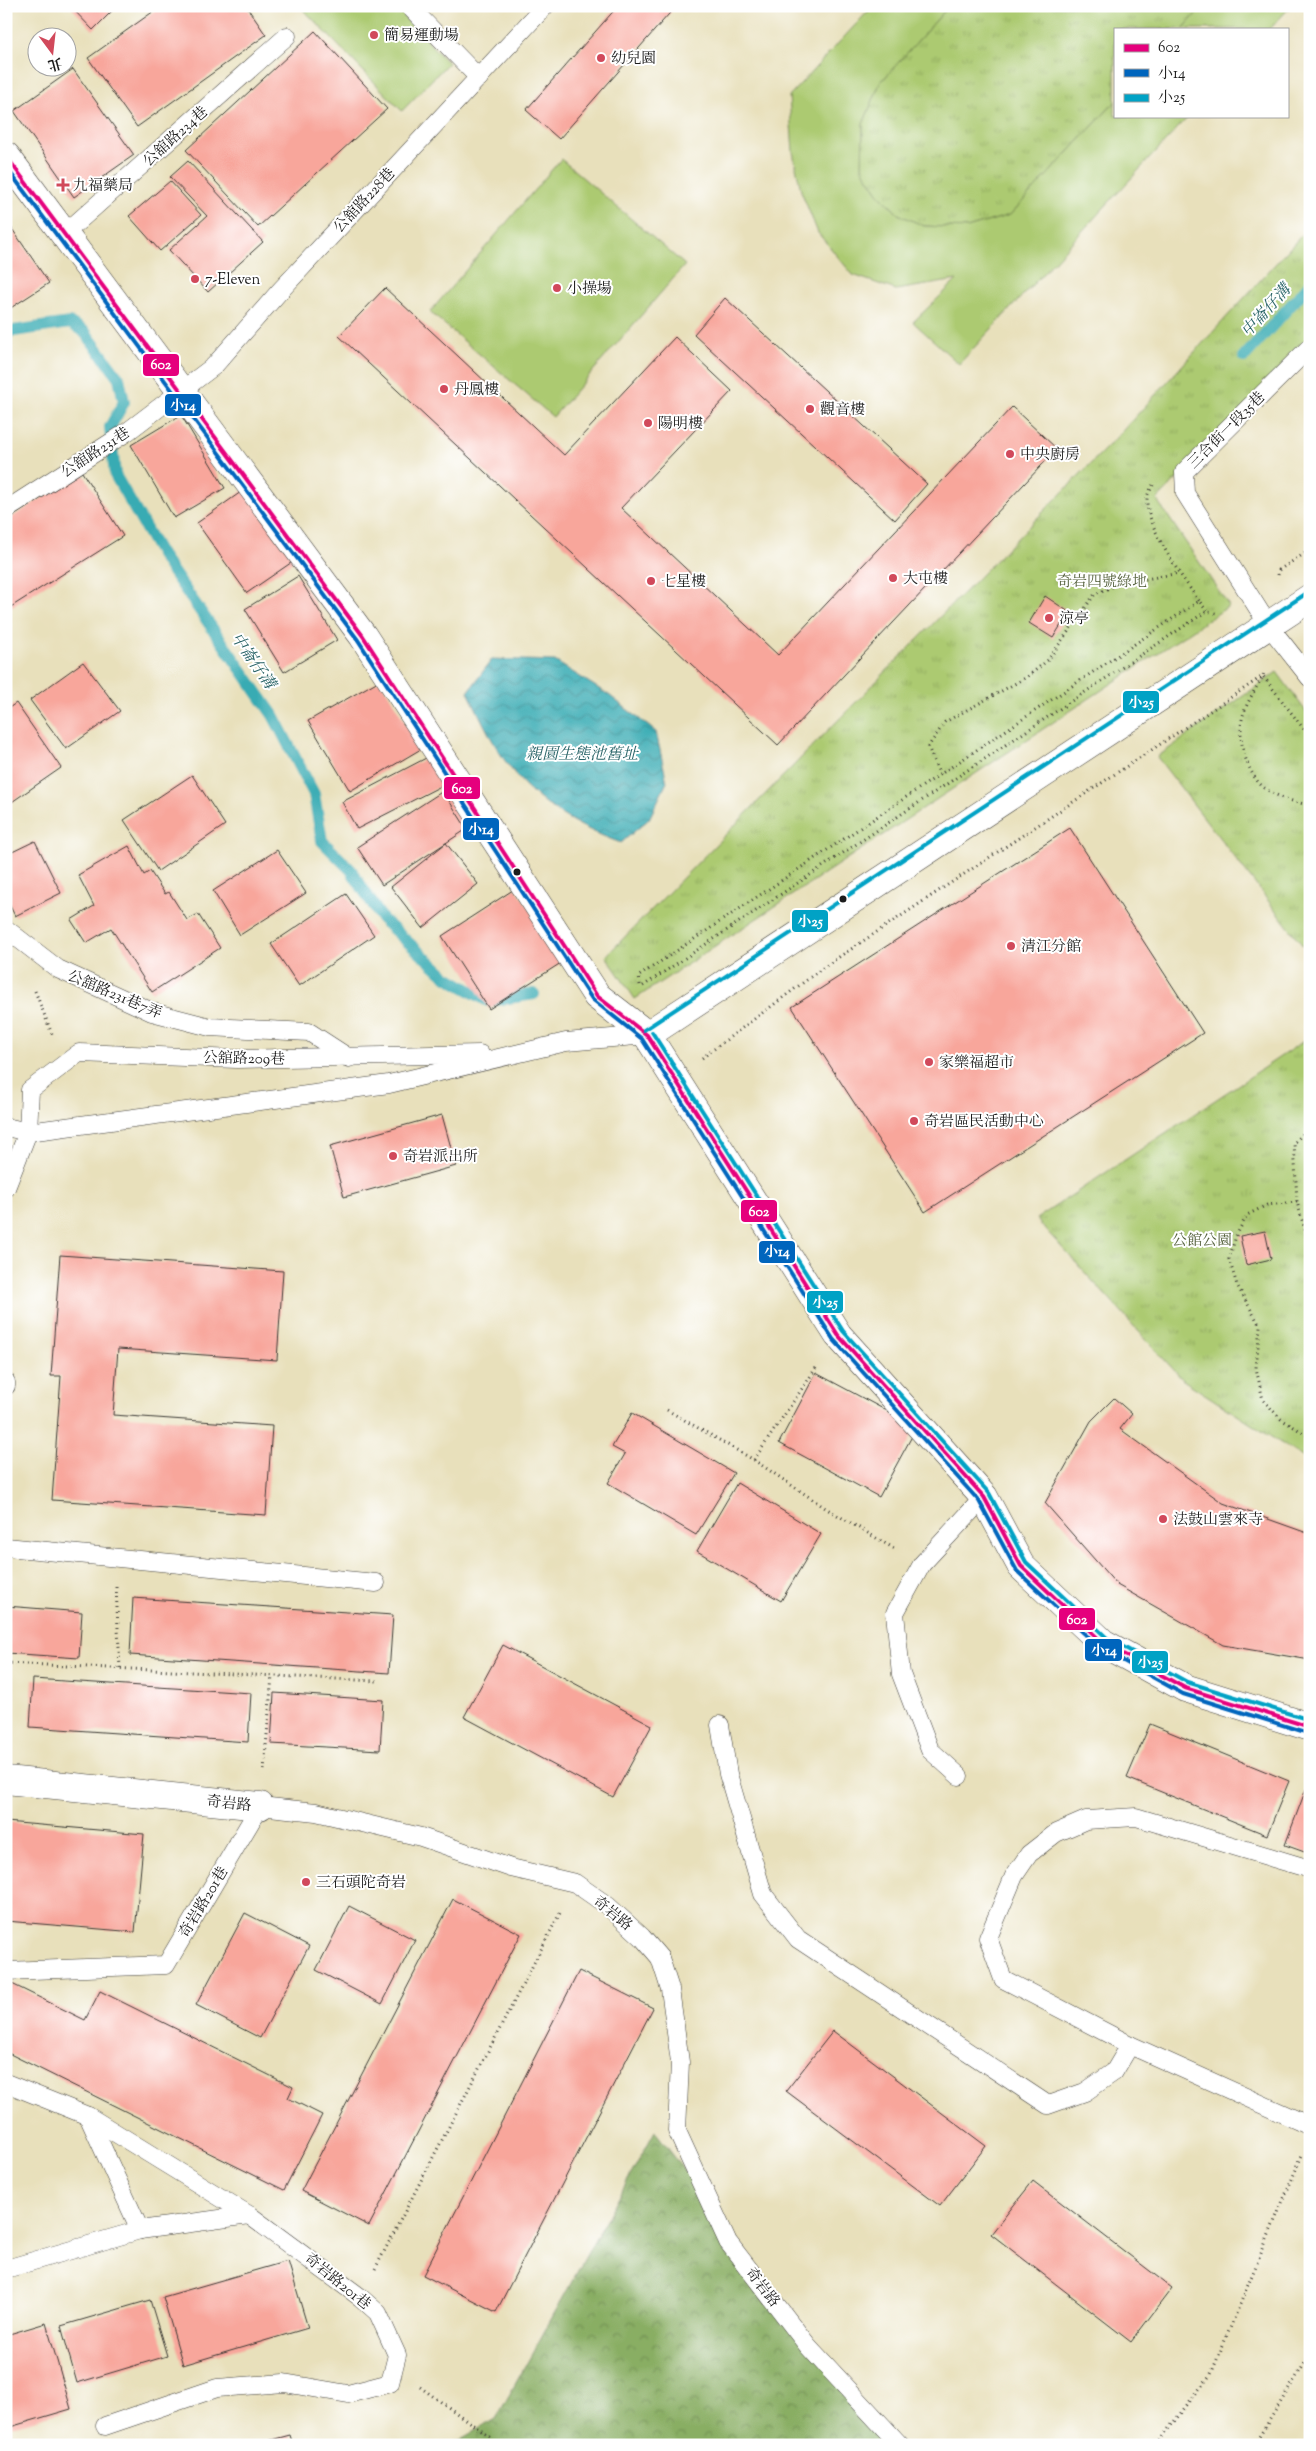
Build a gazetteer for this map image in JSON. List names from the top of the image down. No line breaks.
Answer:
{"streets":{"street":["奇岩路"],"lane":["公舘路234巷","公舘路228巷","三合街一段35巷","公舘路231巷","公舘路231巷7弄","公舘路209巷","奇岩路201巷"]},"crossings":[["公舘路228巷","公舘路231巷"],["公舘路231巷7弄","公舘路209巷"],["奇岩路","奇岩路201巷"]],"water":["中崙仔溝","親園生態池舊址"],"parks":["奇岩四號綠地","公館公園"],"places":{"other":["簡易運動場","幼兒園","7-Eleven","小操場","丹鳳樓","觀音樓","陽明樓","中央廚房","大屯樓","七星樓","涼亭","清江分館","家樂福超市","奇岩區民活動中心","奇岩派出所","法鼓山雲來寺","三石頭陀奇岩"],"health":["九福藥局"]},"lines":["transit line 602","transit line 小14","transit line 小25"],"legend":["602","小14","小25"],"north":"bottom"}
